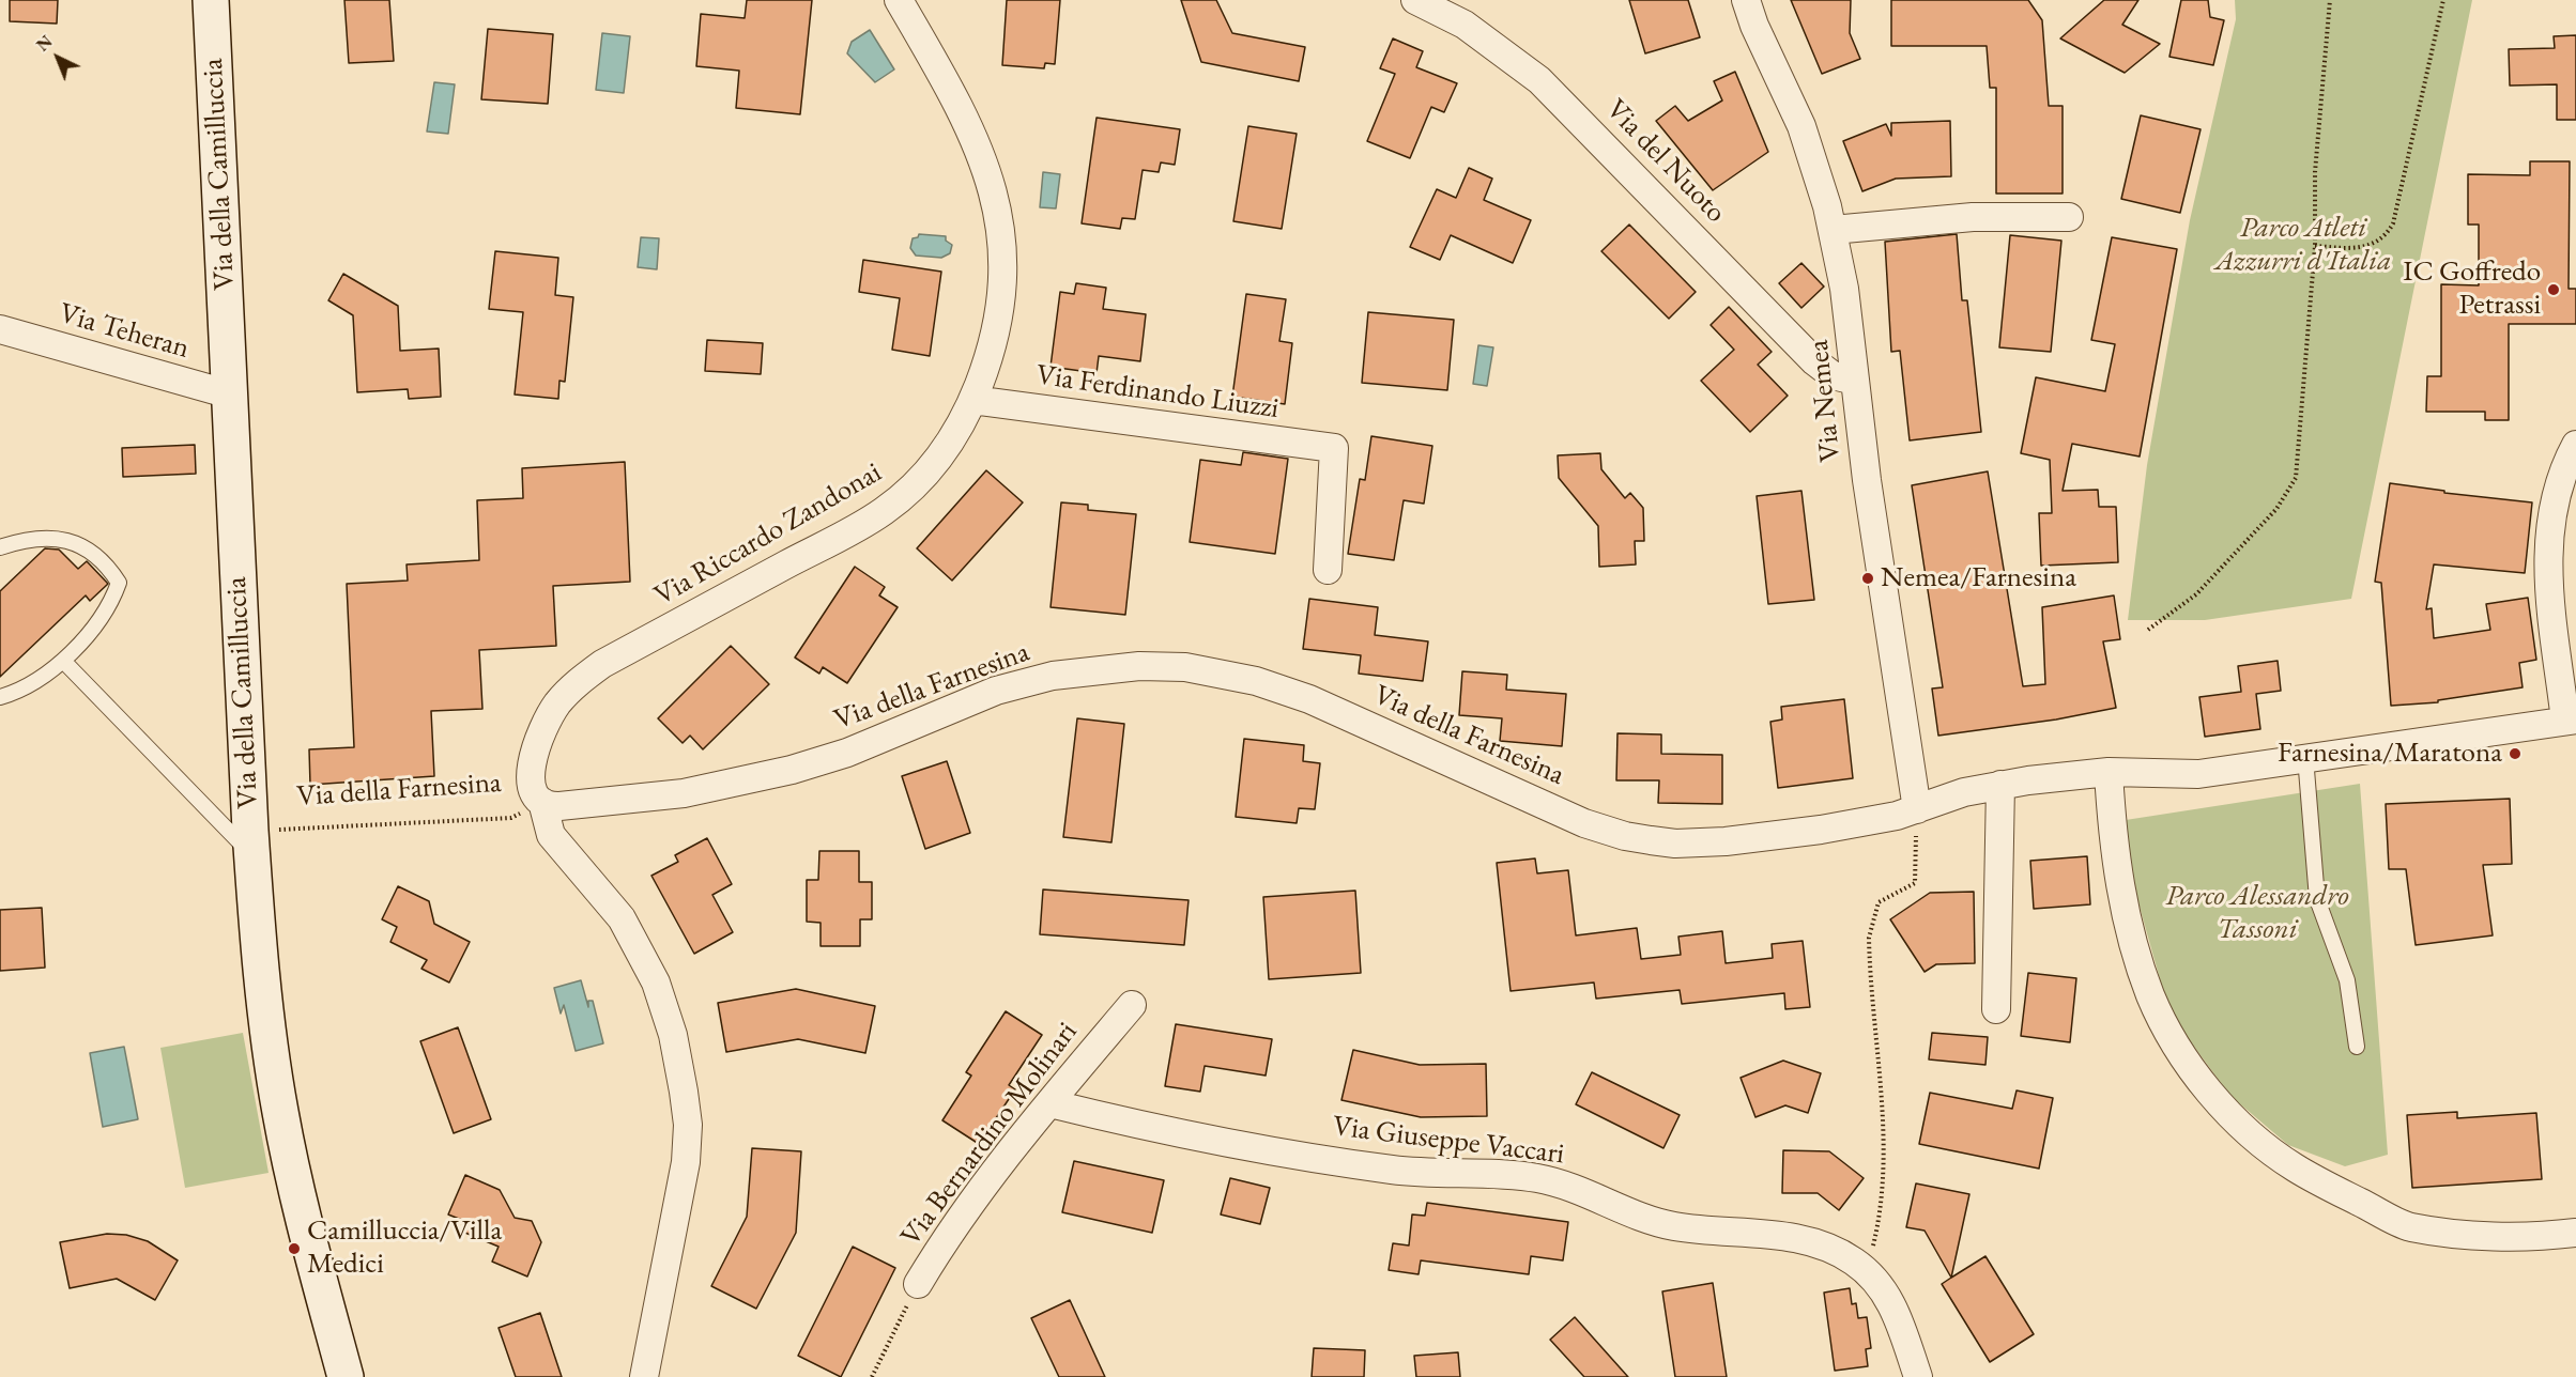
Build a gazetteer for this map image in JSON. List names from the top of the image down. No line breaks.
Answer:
{"streets":{"main road":["Via della Camilluccia"],"street":["Via del Nuoto","Via Teheran","Via Ferdinando Liuzzi","Via Nemea","Via Riccardo Zandonai","Via della Farnesina","Via Bernardino Molinari","Via Giuseppe Vaccari"]},"crossings":[["Via del Nuoto","Via Nemea"],["Via della Camilluccia","Via Teheran"],["Via della Camilluccia","Via della Farnesina"],["Via Ferdinando Liuzzi","Via Riccardo Zandonai"],["Via Nemea","Via della Farnesina"],["Via Riccardo Zandonai","Via della Farnesina"],["Via Bernardino Molinari","Via Giuseppe Vaccari"]],"parks":["Parco Atleti Azzurri d'Italia","Parco Alessandro Tassoni"],"places":["IC Goffredo Petrassi","Nemea/Farnesina","Farnesina/Maratona","Camilluccia/Villa Medici"],"north":"top left"}
